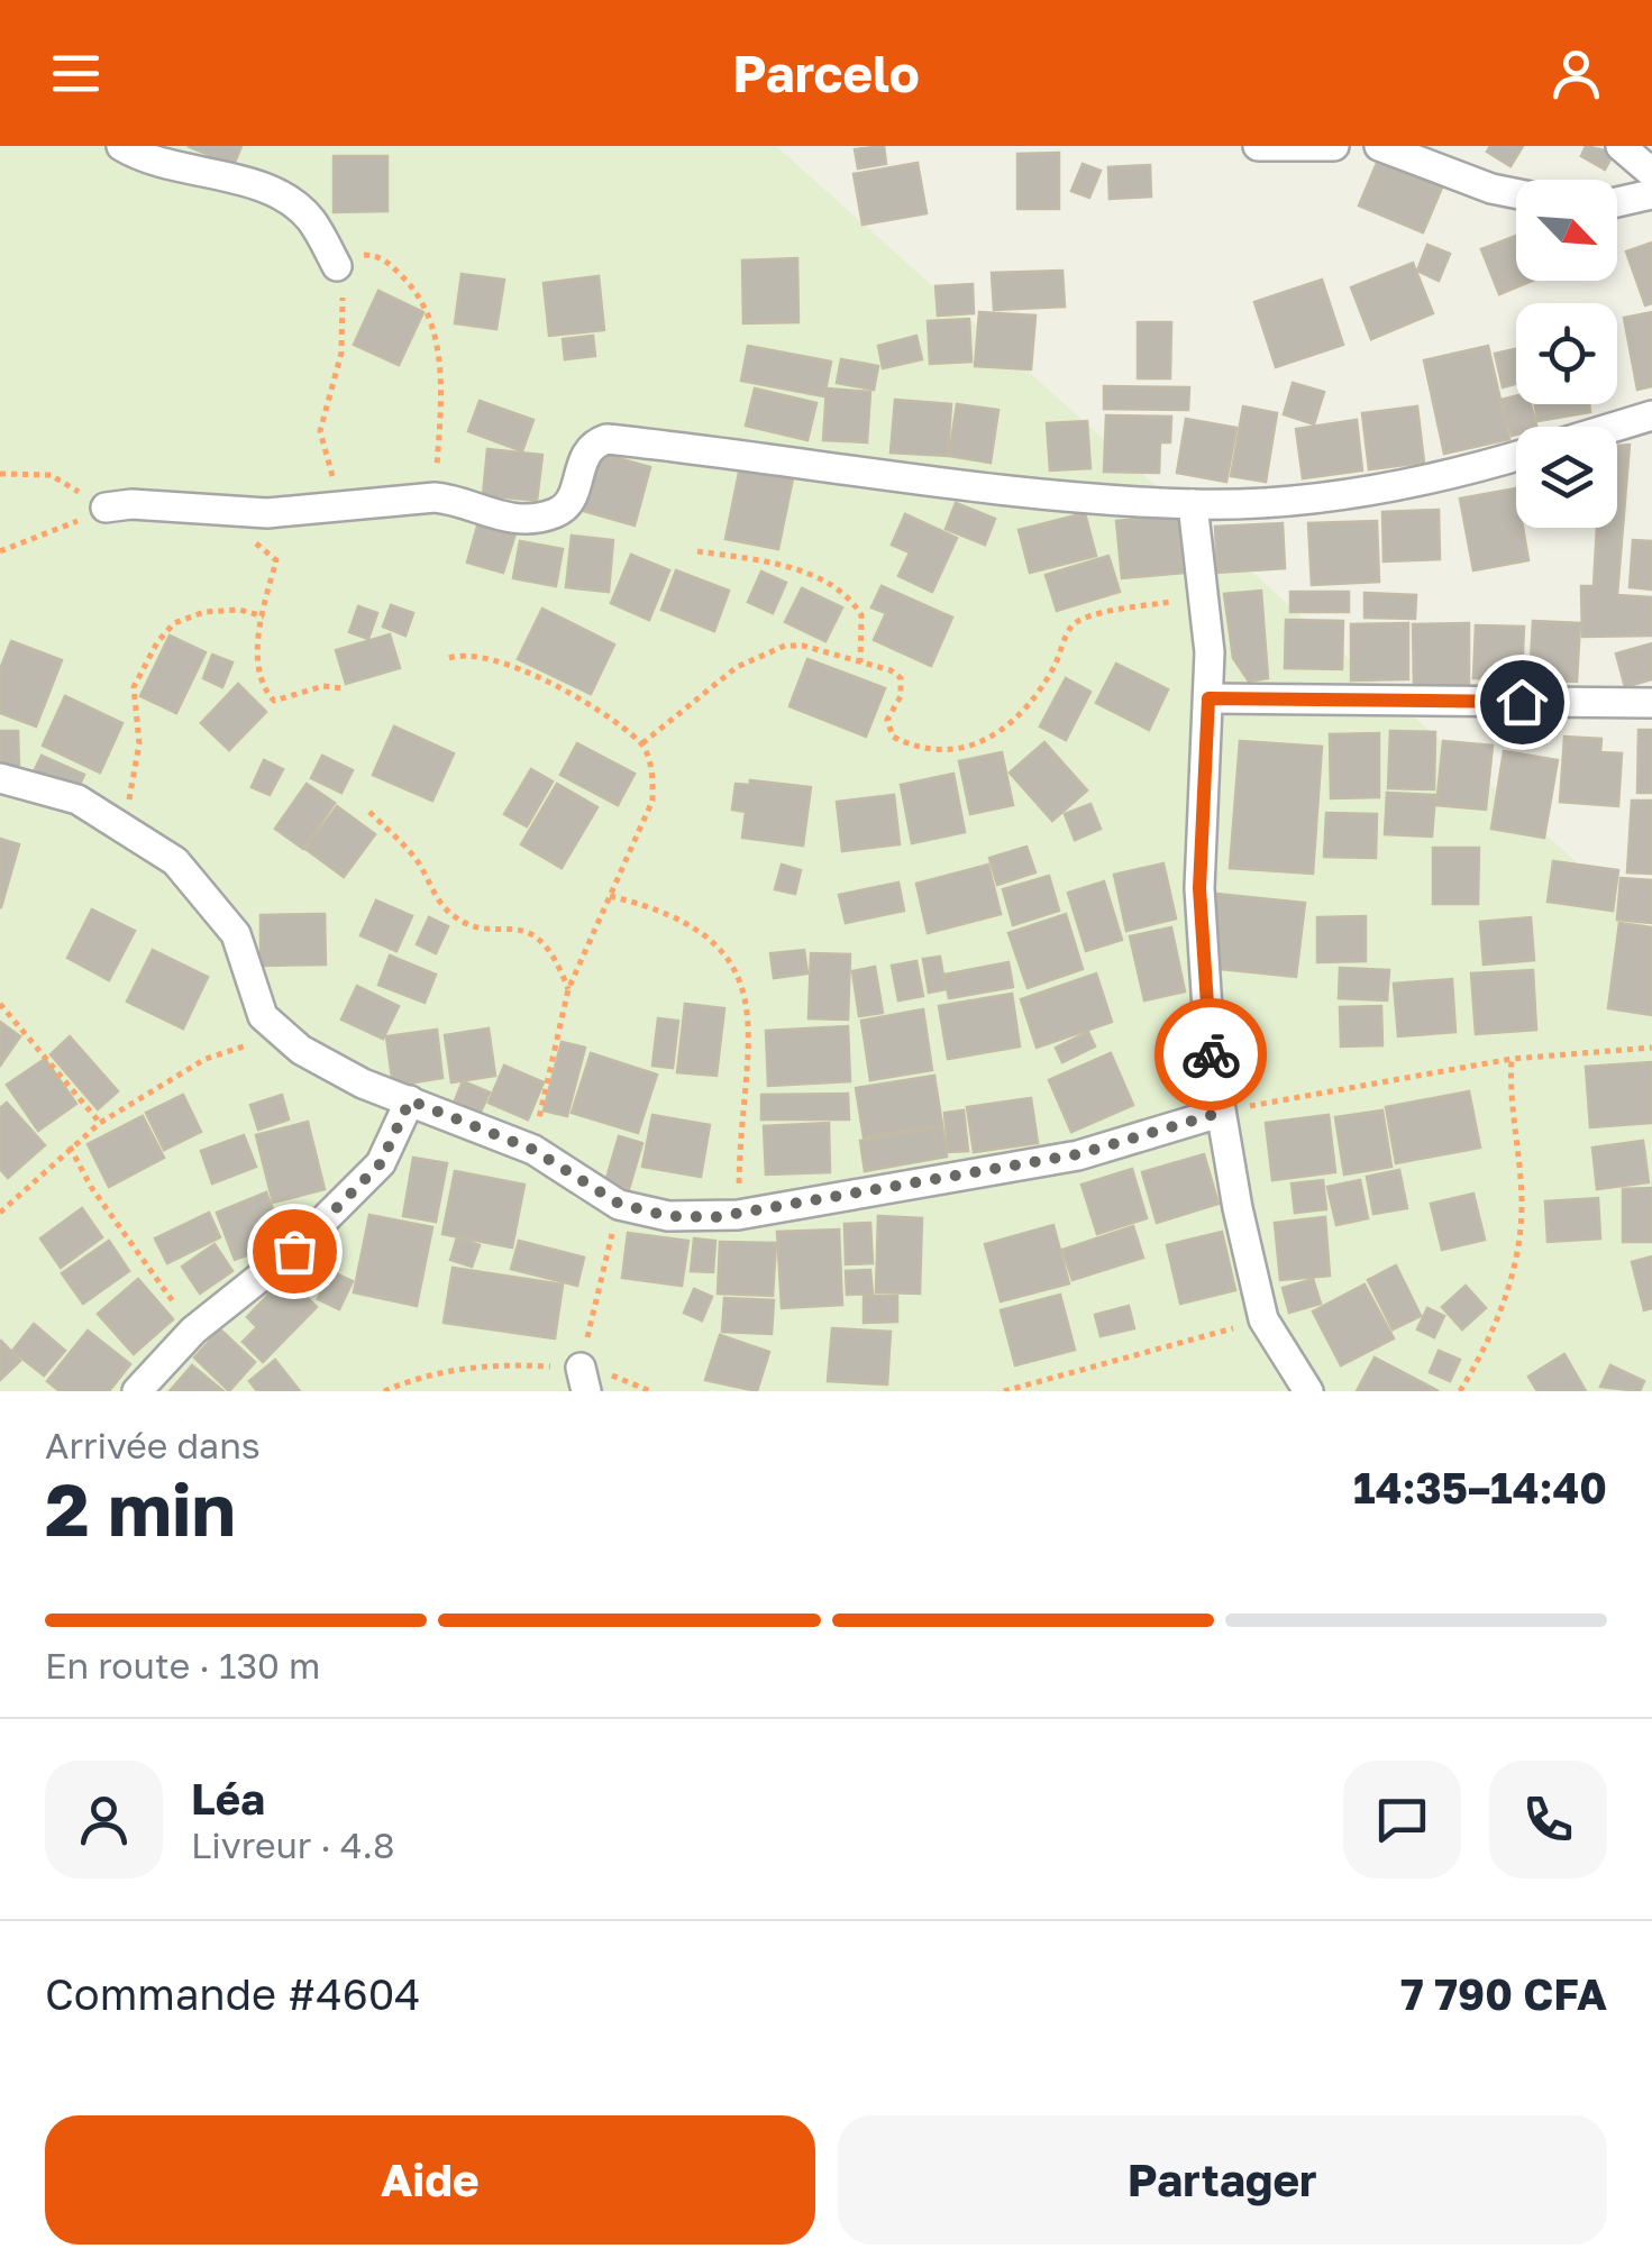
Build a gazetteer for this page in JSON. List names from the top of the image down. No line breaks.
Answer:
{"north":"bottom right","page":{"header":"Parcelo","heading":["2 min","Arrivée dans","14:35–14:40"],"panel":["Léa","Livreur · 4.8","Commande #4604","7 790 CFA"],"bar":"En route · 130 m","buttons":["Aide","Partager"]}}
